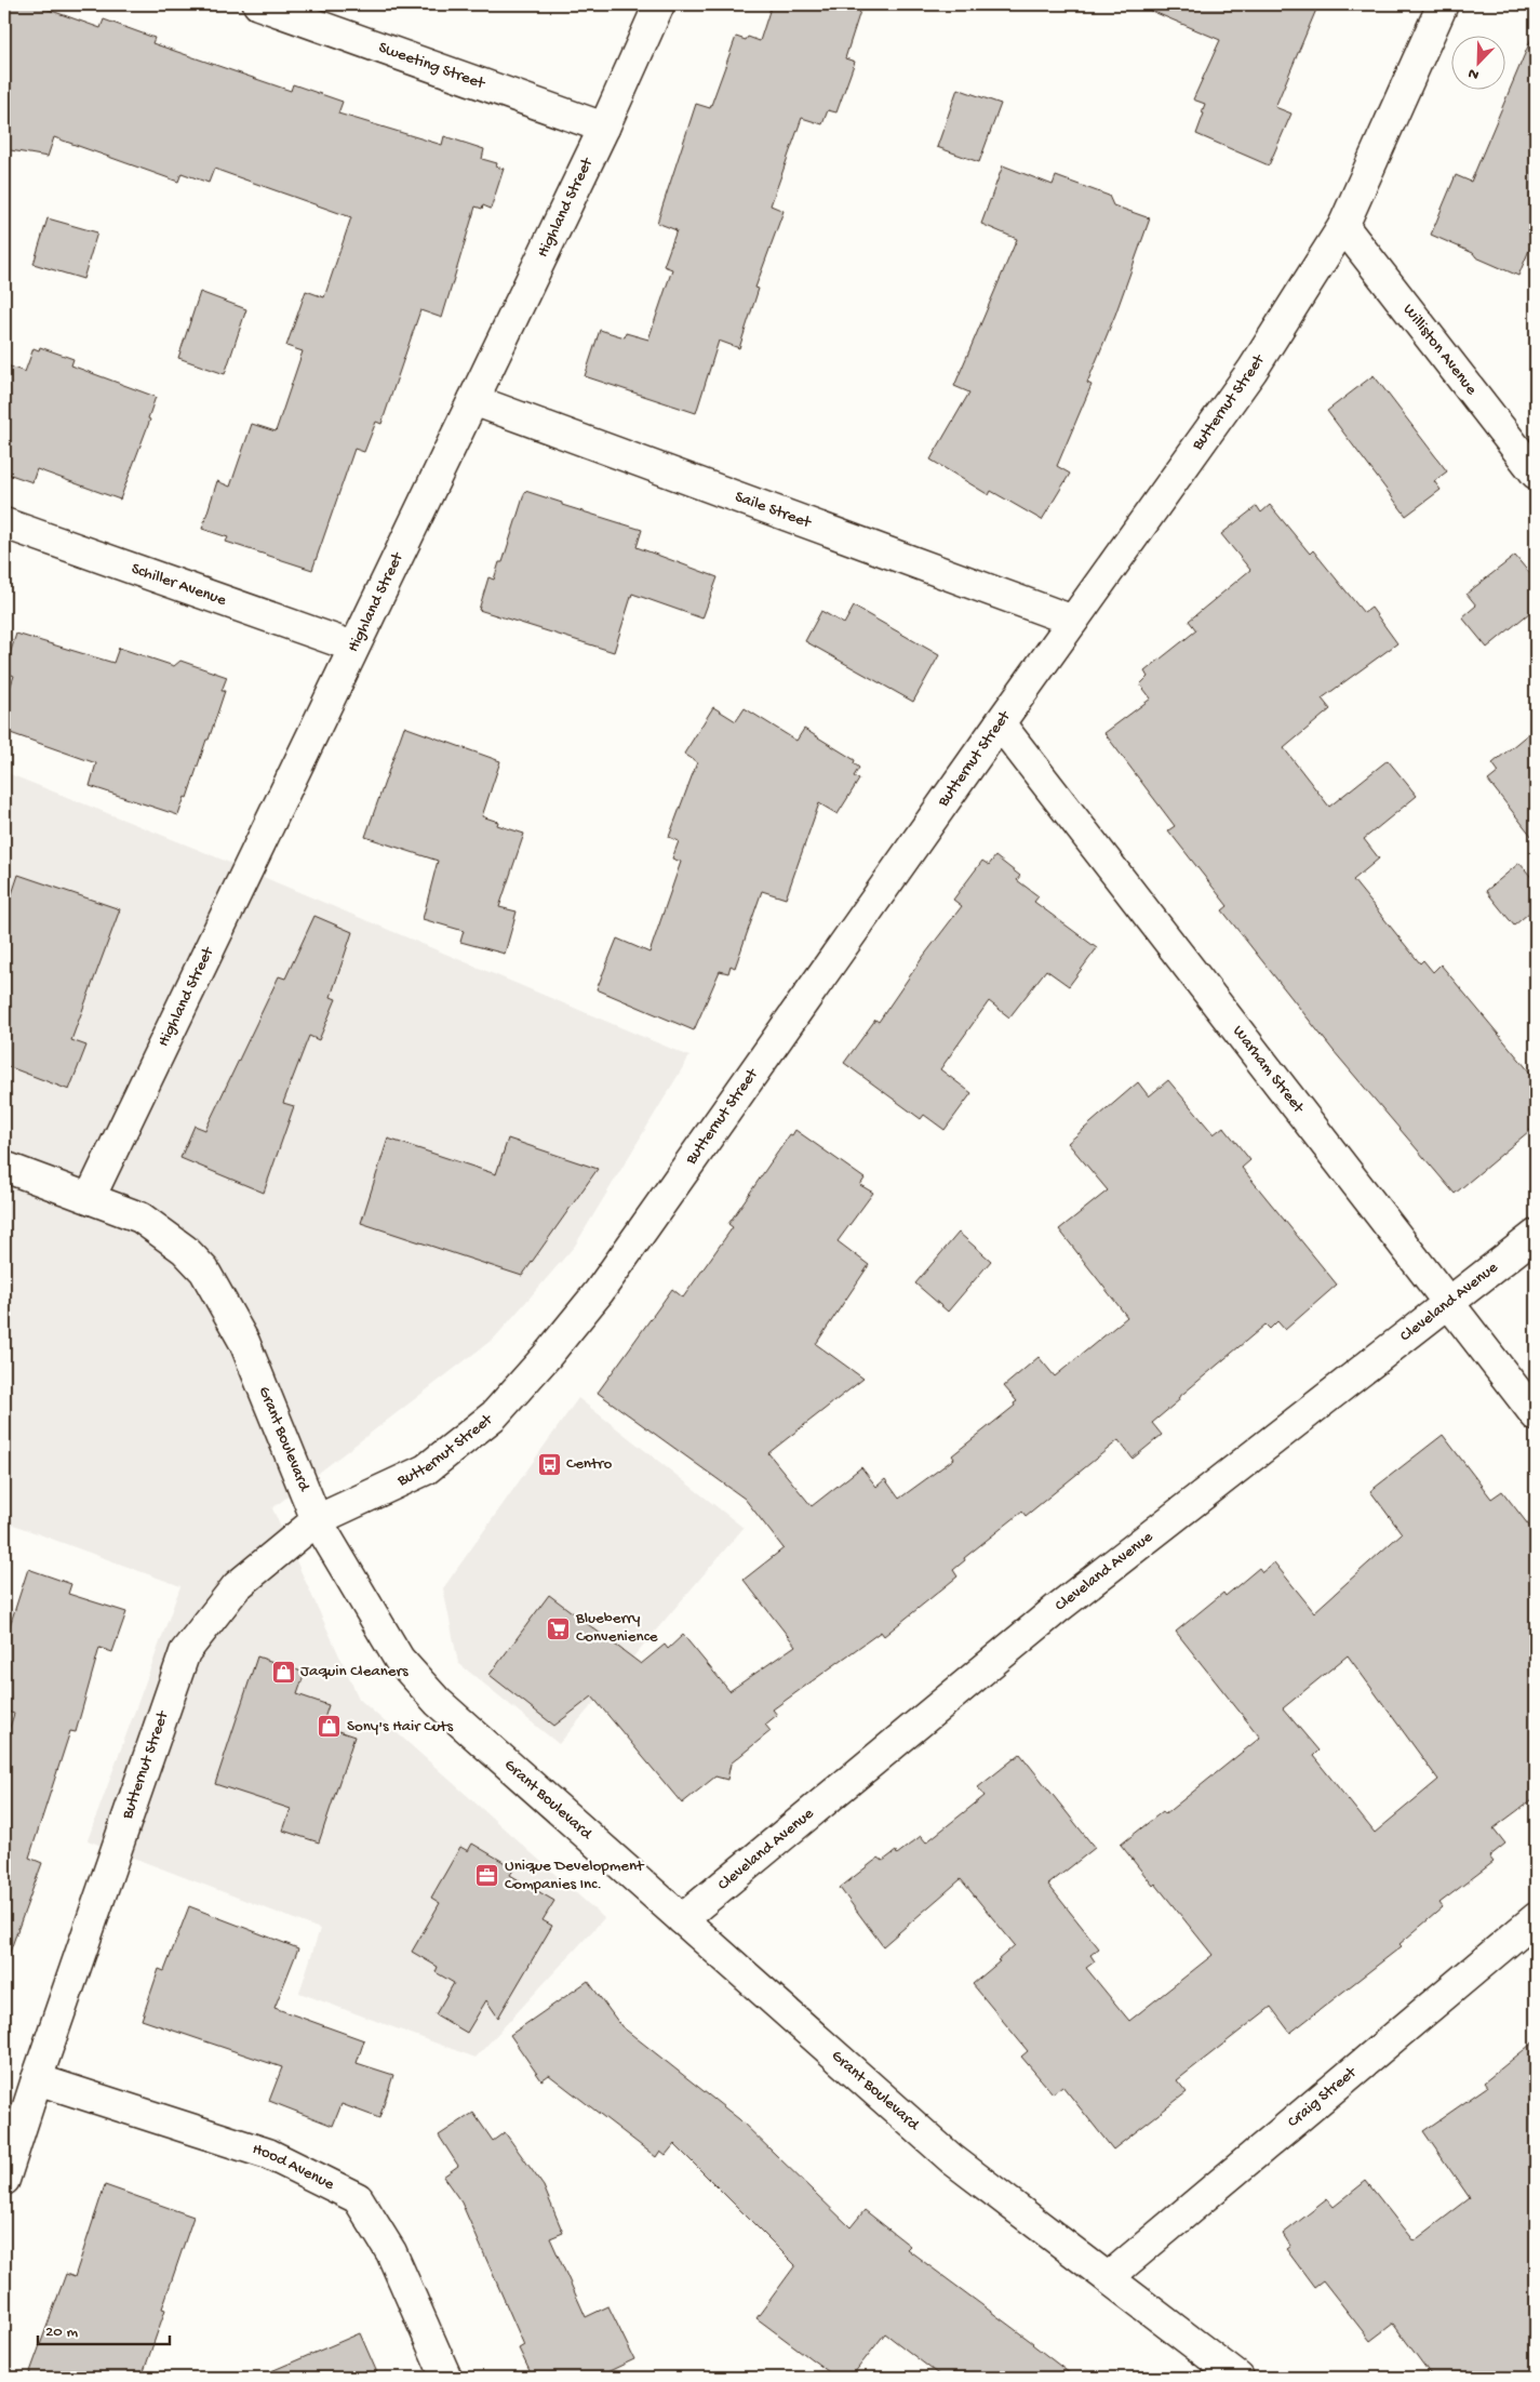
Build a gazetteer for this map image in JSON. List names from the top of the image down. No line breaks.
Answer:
{"streets":{"street":["Sweeting Street","Highland Street","Williston Avenue","Butternut Street","Saile Street","Schiller Avenue","Warham Street","Cleveland Avenue","Grant Boulevard","Craig Street","Hood Avenue"]},"crossings":[["Sweeting Street","Highland Street"],["Highland Street","Saile Street"],["Highland Street","Schiller Avenue"],["Highland Street","Grant Boulevard"],["Williston Avenue","Butternut Street"],["Butternut Street","Saile Street"],["Butternut Street","Warham Street"],["Butternut Street","Grant Boulevard"],["Butternut Street","Hood Avenue"],["Warham Street","Cleveland Avenue"],["Cleveland Avenue","Grant Boulevard"],["Grant Boulevard","Craig Street"]],"places":{"bus stop":["Centro"],"supermarket":["Blueberry Convenience"],"shop":["Jaquin Cleaners","Sony's Hair Cuts"],"office":["Unique Development Companies Inc."]},"scale_bar":"20 m","north":"bottom left"}
